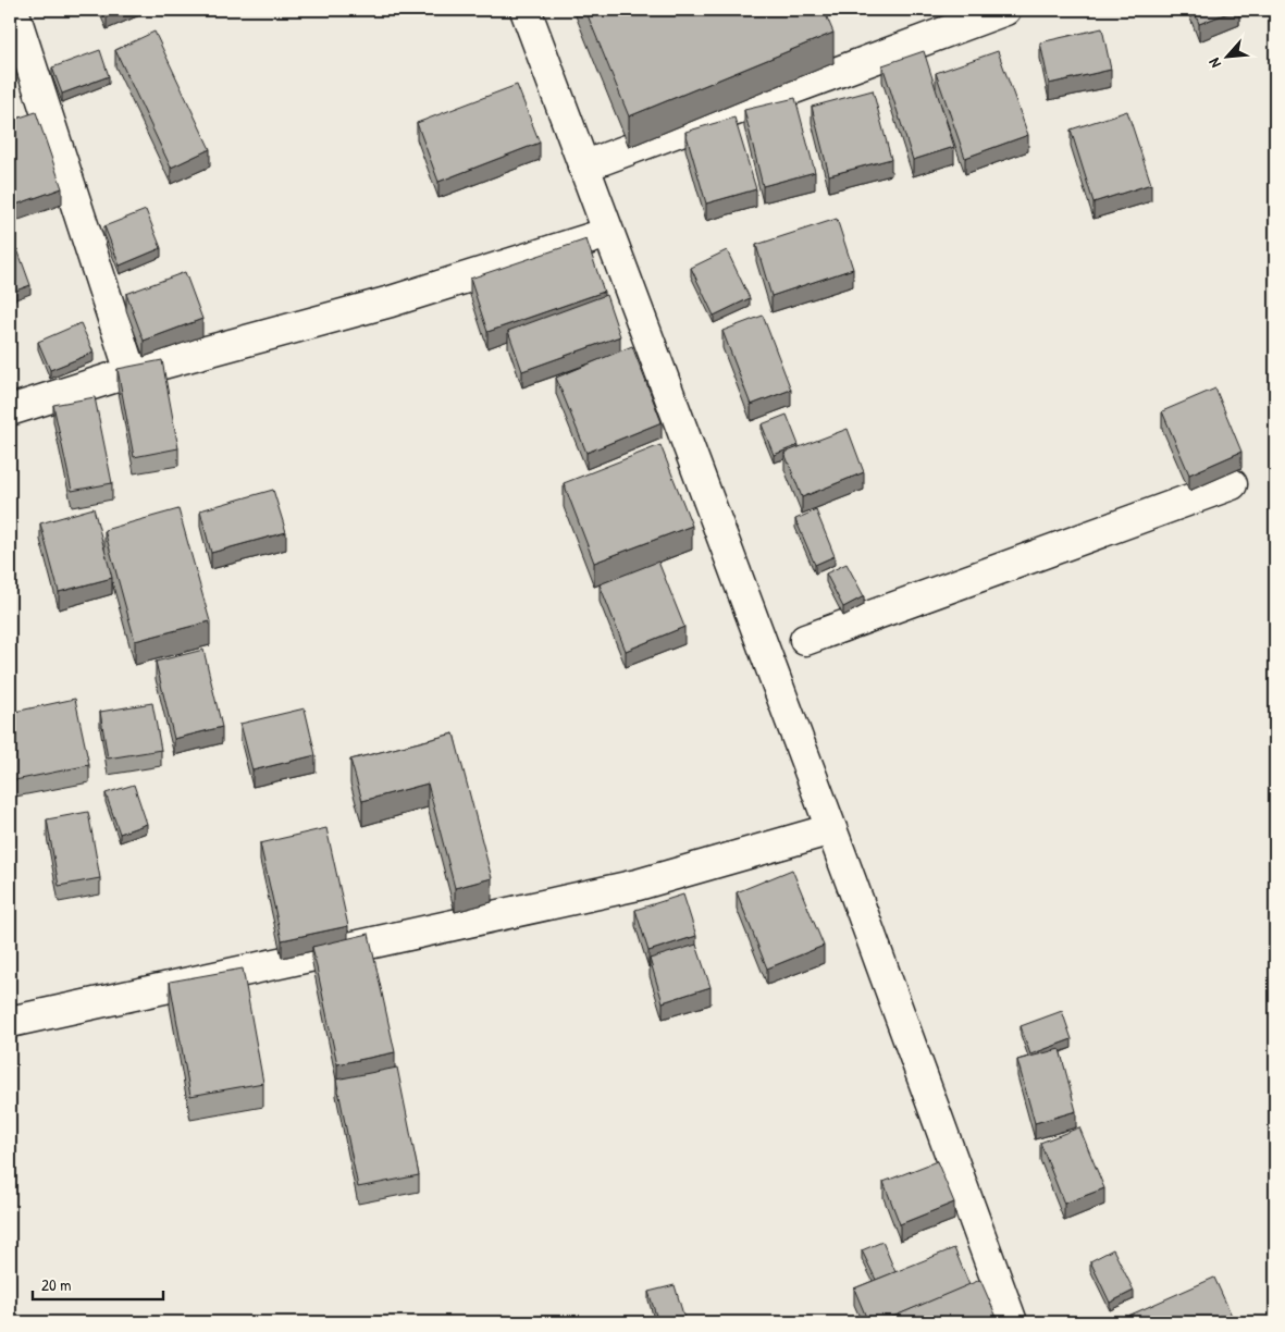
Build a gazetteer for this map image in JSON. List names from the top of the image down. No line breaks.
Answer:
{"scale_bar":"20 m","north":"bottom left"}
